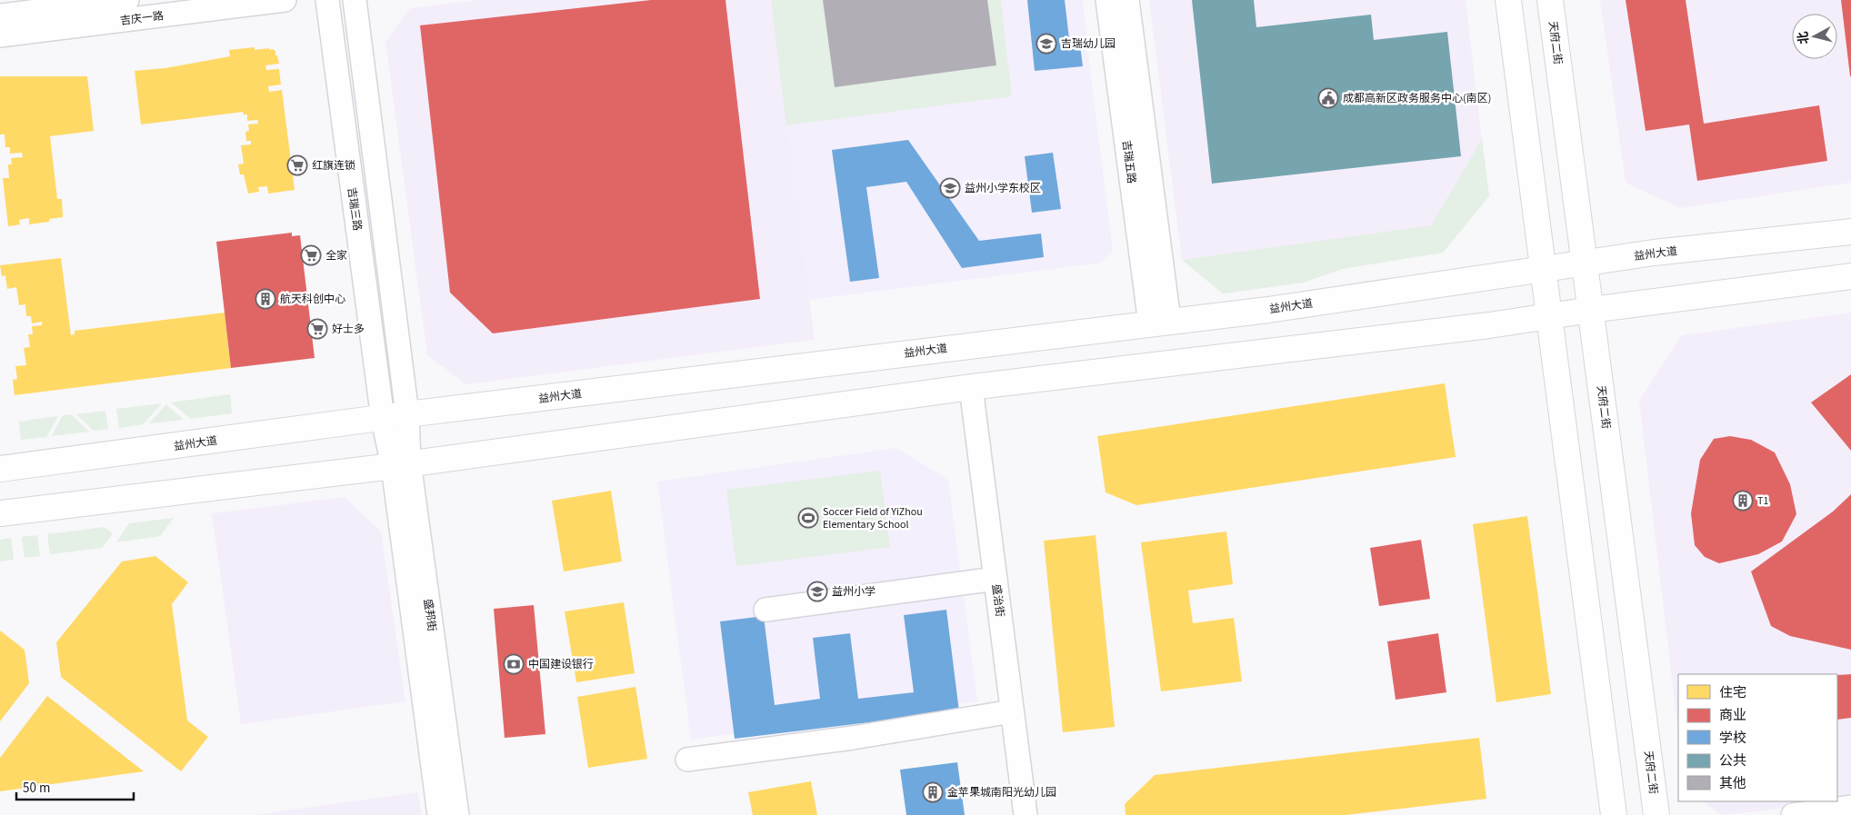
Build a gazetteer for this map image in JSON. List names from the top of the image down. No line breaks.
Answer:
{"streets":{"main road":["天府二街","益州大道"],"street":["吉庆一路","吉瑞五路","吉瑞三路","盛治街","盛邦街"]},"crossings":[["天府二街","益州大道"],["吉瑞五路","益州大道"],["吉瑞三路","益州大道"],["吉瑞三路","盛邦街"],["益州大道","盛邦街"]],"places":{"school or university":["吉瑞幼儿园","益州小学东校区","益州小学"],"public building":["成都高新区政务服务中心(南区)"],"supermarket":["红旗连锁","全家","好士多"],"building":["航天科创中心","T1","金苹果城南阳光幼儿园"],"sports":["Soccer Field of YiZhou Elementary School"],"bank":["中国建设银行"]},"legend":["住宅","商业","学校","公共","其他"],"scale_bar":"50 m","north":"left"}
